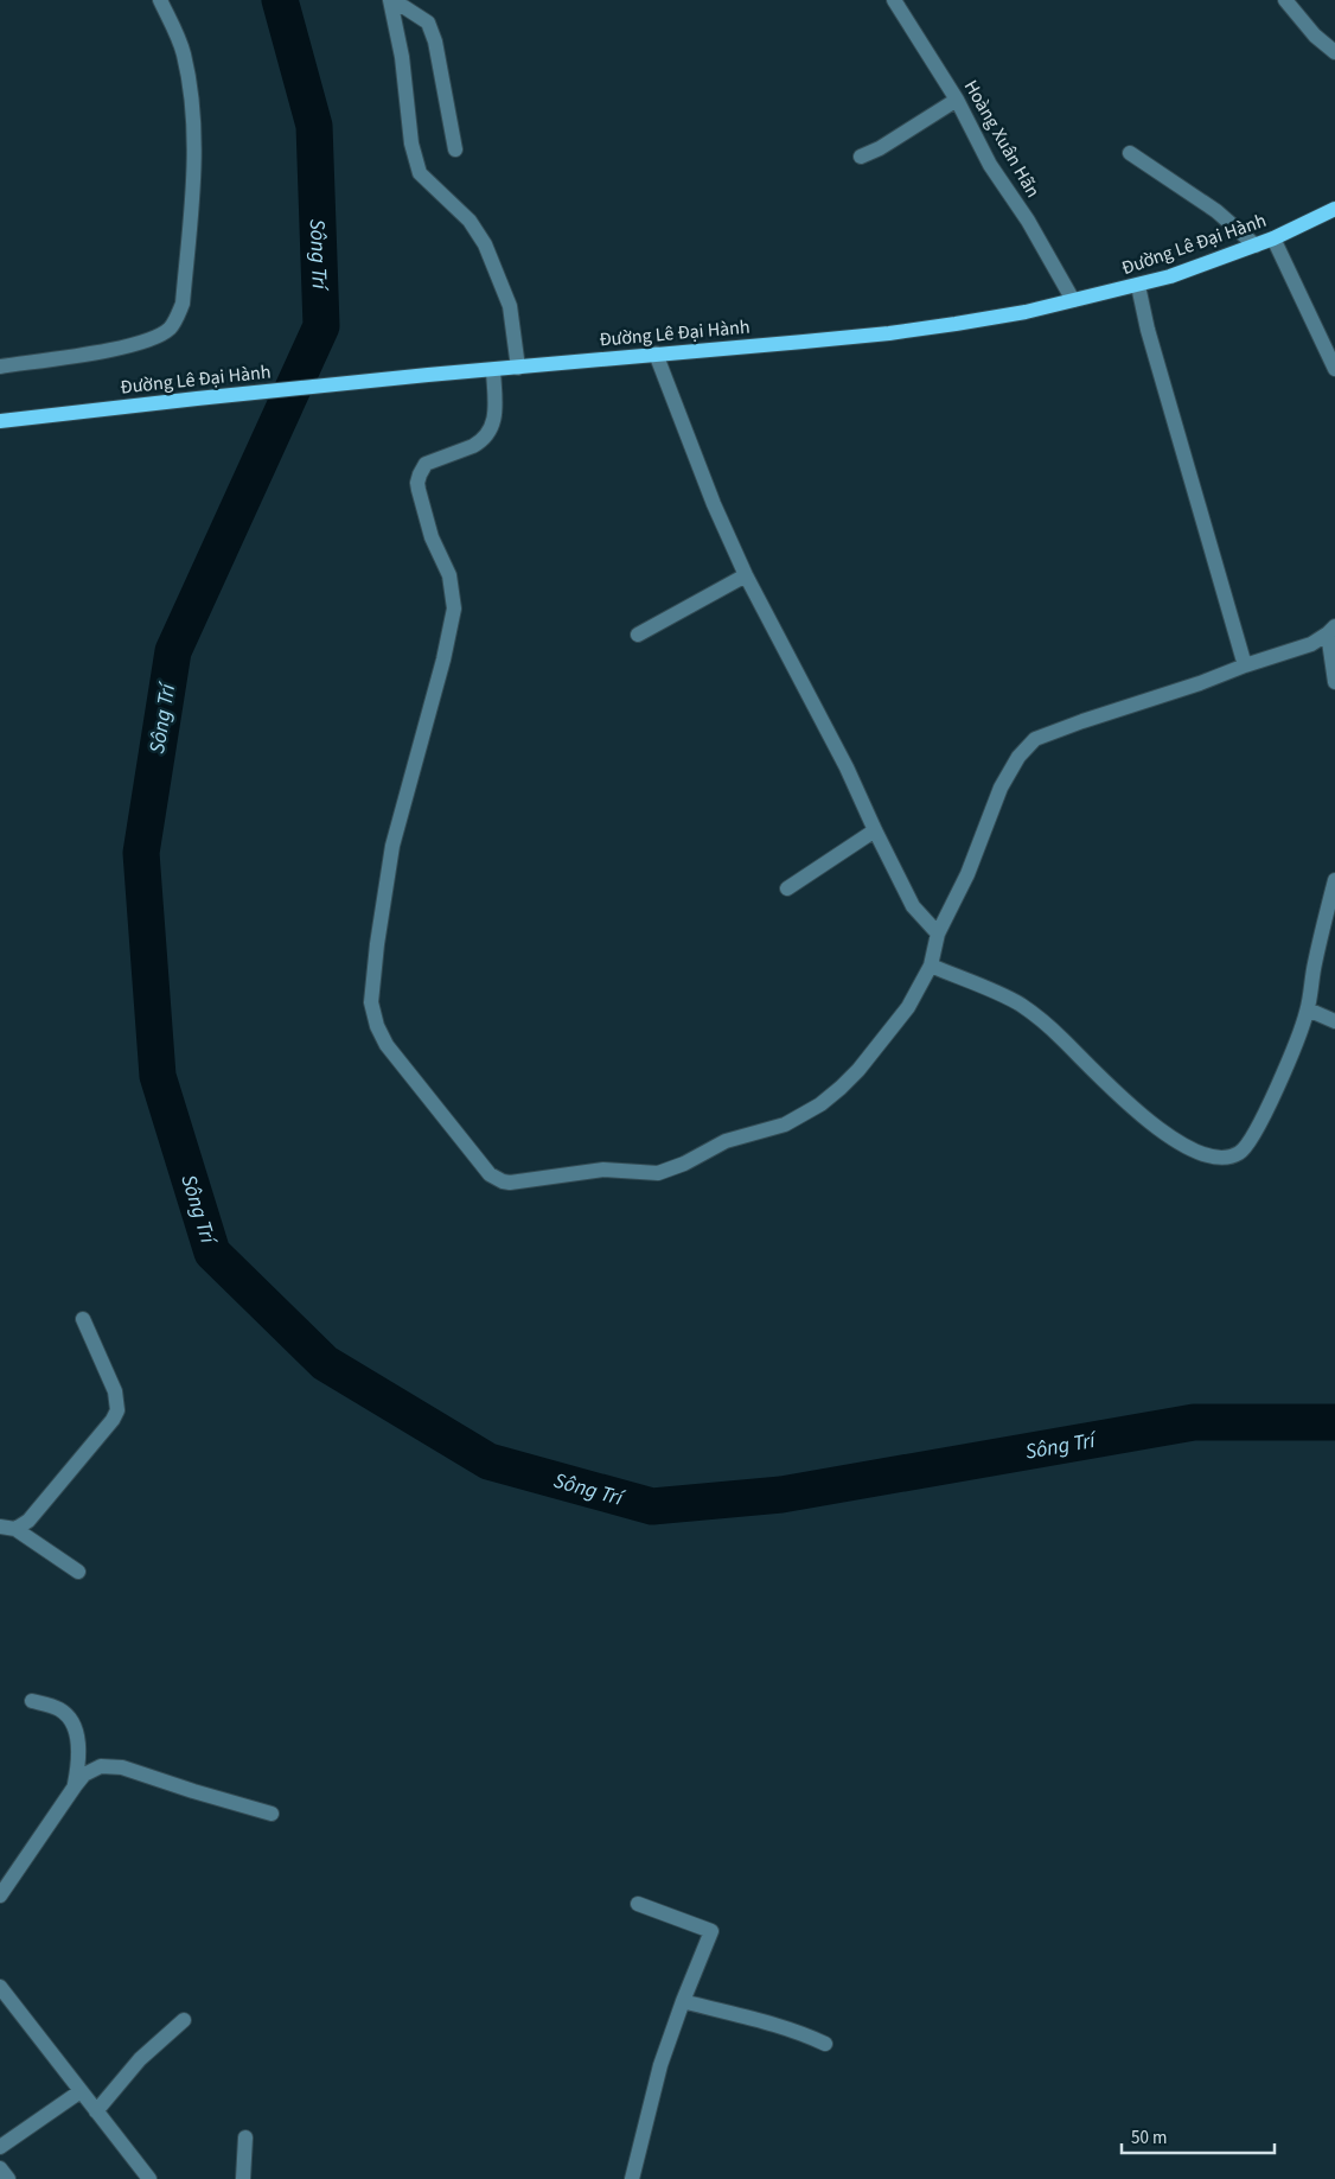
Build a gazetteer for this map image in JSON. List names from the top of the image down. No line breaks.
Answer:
{"streets":{"main road":["Đường Lê Đại Hành"],"street":["Hoàng Xuân Hãn"]},"crossings":[["Hoàng Xuân Hãn","Đường Lê Đại Hành"]],"water":["Sông Trí"],"scale_bar":"50 m"}
